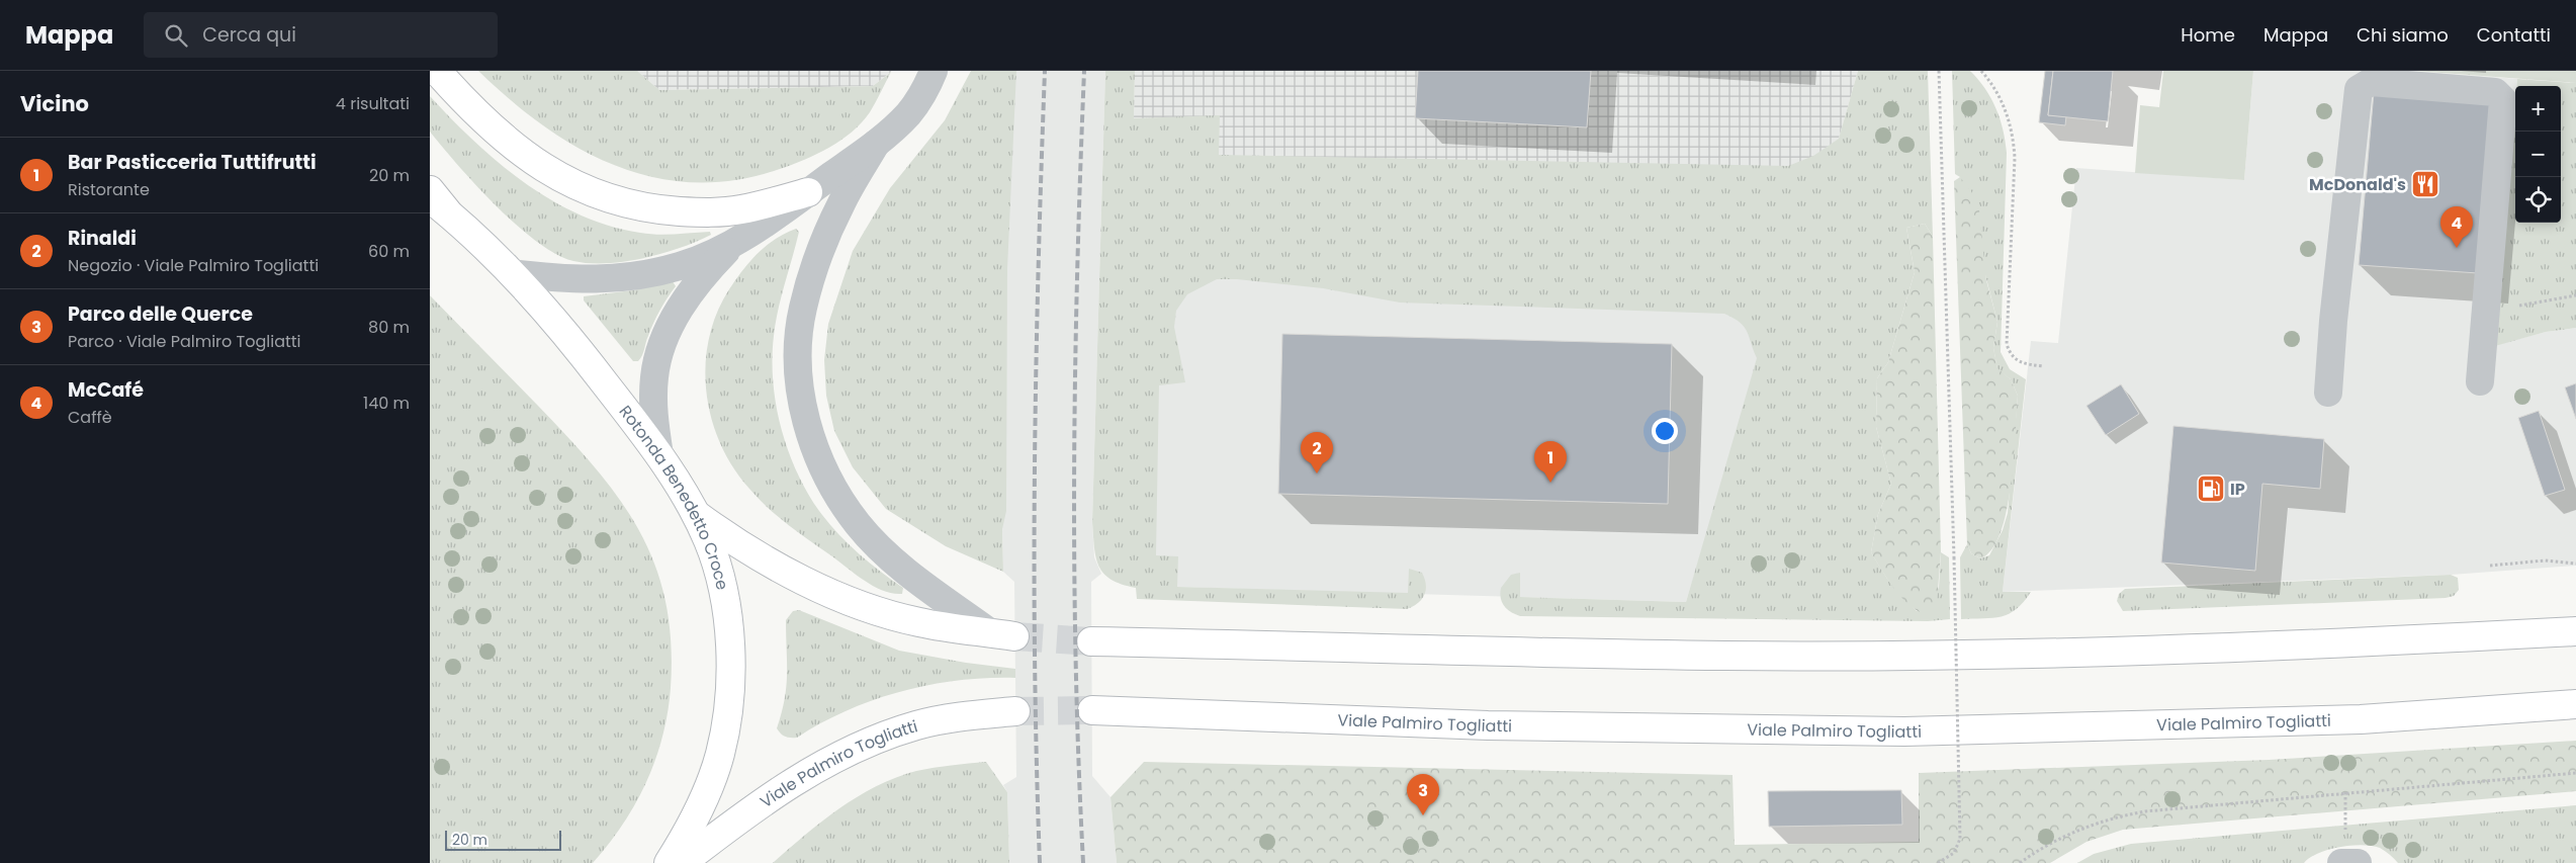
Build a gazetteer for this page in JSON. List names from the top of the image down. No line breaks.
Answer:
{"streets":{"main road":["Rotonda Benedetto Croce","Viale Palmiro Togliatti"]},"places":{"restaurant":["McDonald's"],"fuel station":["IP"]},"scale_bar":"20 m","page":{"header":"Mappa","search":"Cerca qui","nav":["Home","Mappa","Chi siamo","Contatti"],"heading":["Vicino","4 risultati"],"map_buttons":["+","−"],"list":[{"mark":"1","name":"Bar Pasticceria Tuttifrutti","note":"Ristorante","value":"20 m"},{"mark":"2","name":"Rinaldi","note":"Negozio · Viale Palmiro Togliatti","value":"60 m"},{"mark":"3","name":"Parco delle Querce","note":"Parco · Viale Palmiro Togliatti","value":"80 m"},{"mark":"4","name":"McCafé","note":"Caffè","value":"140 m"}],"pins":["4","2","1","3"],"scale":"20 m"}}
